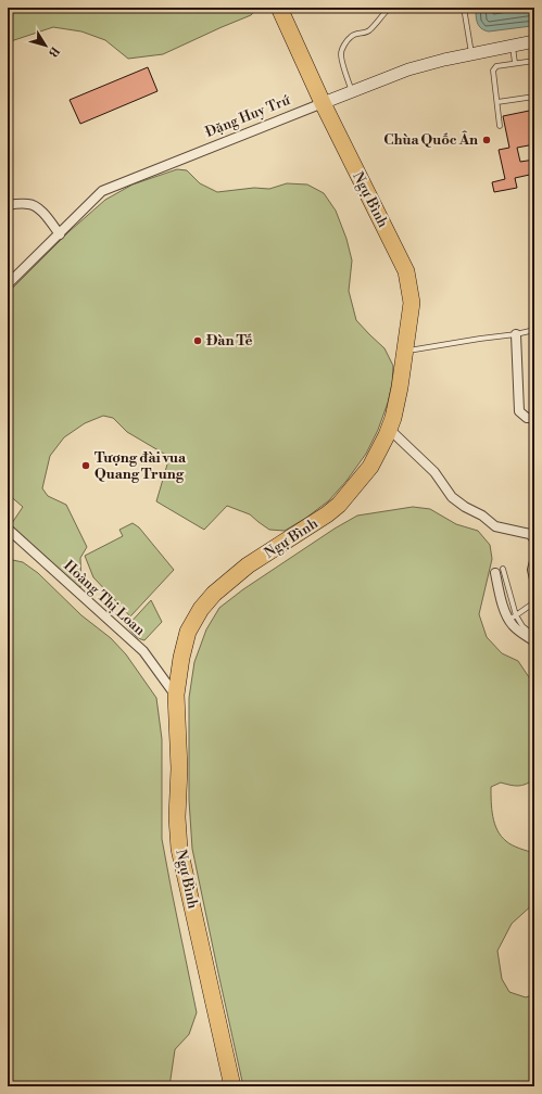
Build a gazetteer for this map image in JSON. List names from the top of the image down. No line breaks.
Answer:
{"streets":{"highway":["Ngự Bình"],"street":["Đặng Huy Trứ","Hoàng Thị Loan"]},"crossings":[["Đặng Huy Trứ","Ngự Bình"],["Ngự Bình","Hoàng Thị Loan"]],"places":["Chùa Quốc Ân","Đàn Tế","Tượng đài vua Quang Trung"],"north":"bottom right"}
